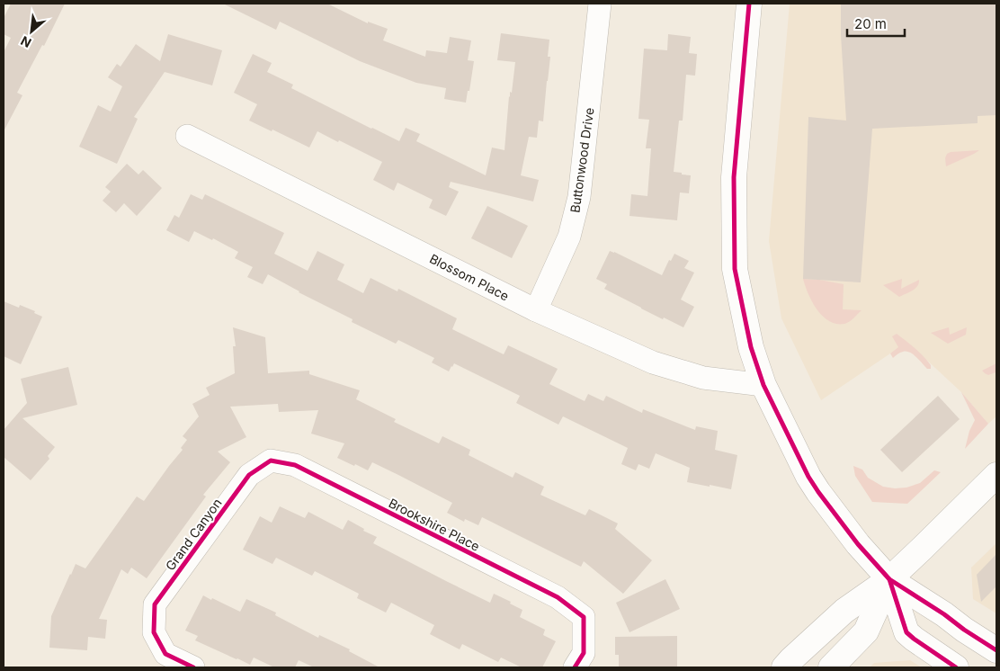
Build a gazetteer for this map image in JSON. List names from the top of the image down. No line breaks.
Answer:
{"streets":{"street":["Buttonwood Drive","Blossom Place","Brookshire Place","Grand Canyon"]},"crossings":[["Buttonwood Drive","Blossom Place"],["Brookshire Place","Grand Canyon"]],"scale_bar":"20 m","north":"bottom left"}
